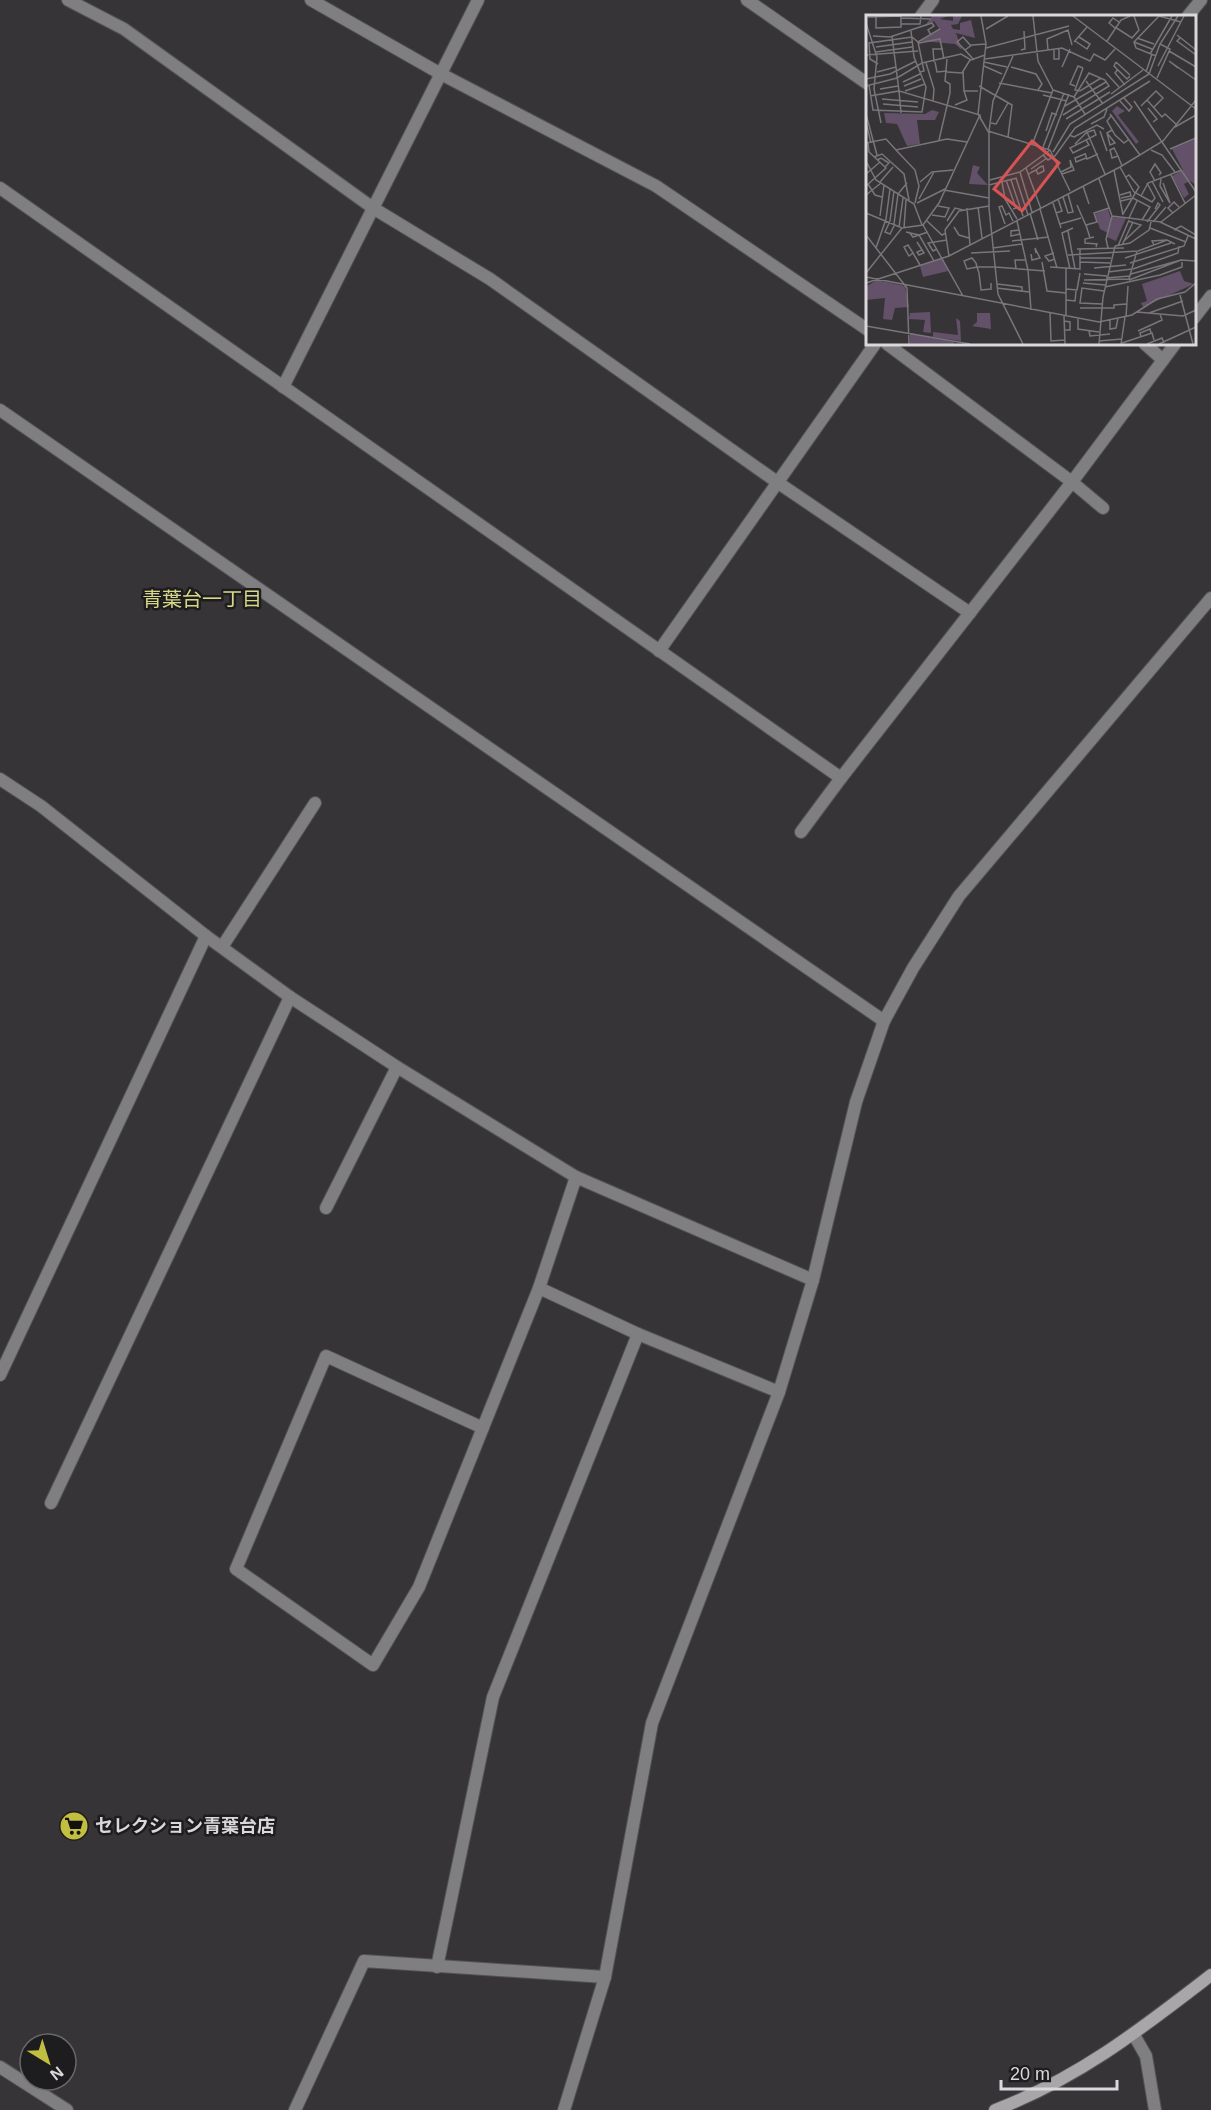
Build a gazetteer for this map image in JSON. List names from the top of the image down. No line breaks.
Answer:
{"districts":["青葉台一丁目"],"places":{"supermarket":["セレクション青葉台店"]},"scale_bar":"20 m","north":"bottom right"}
